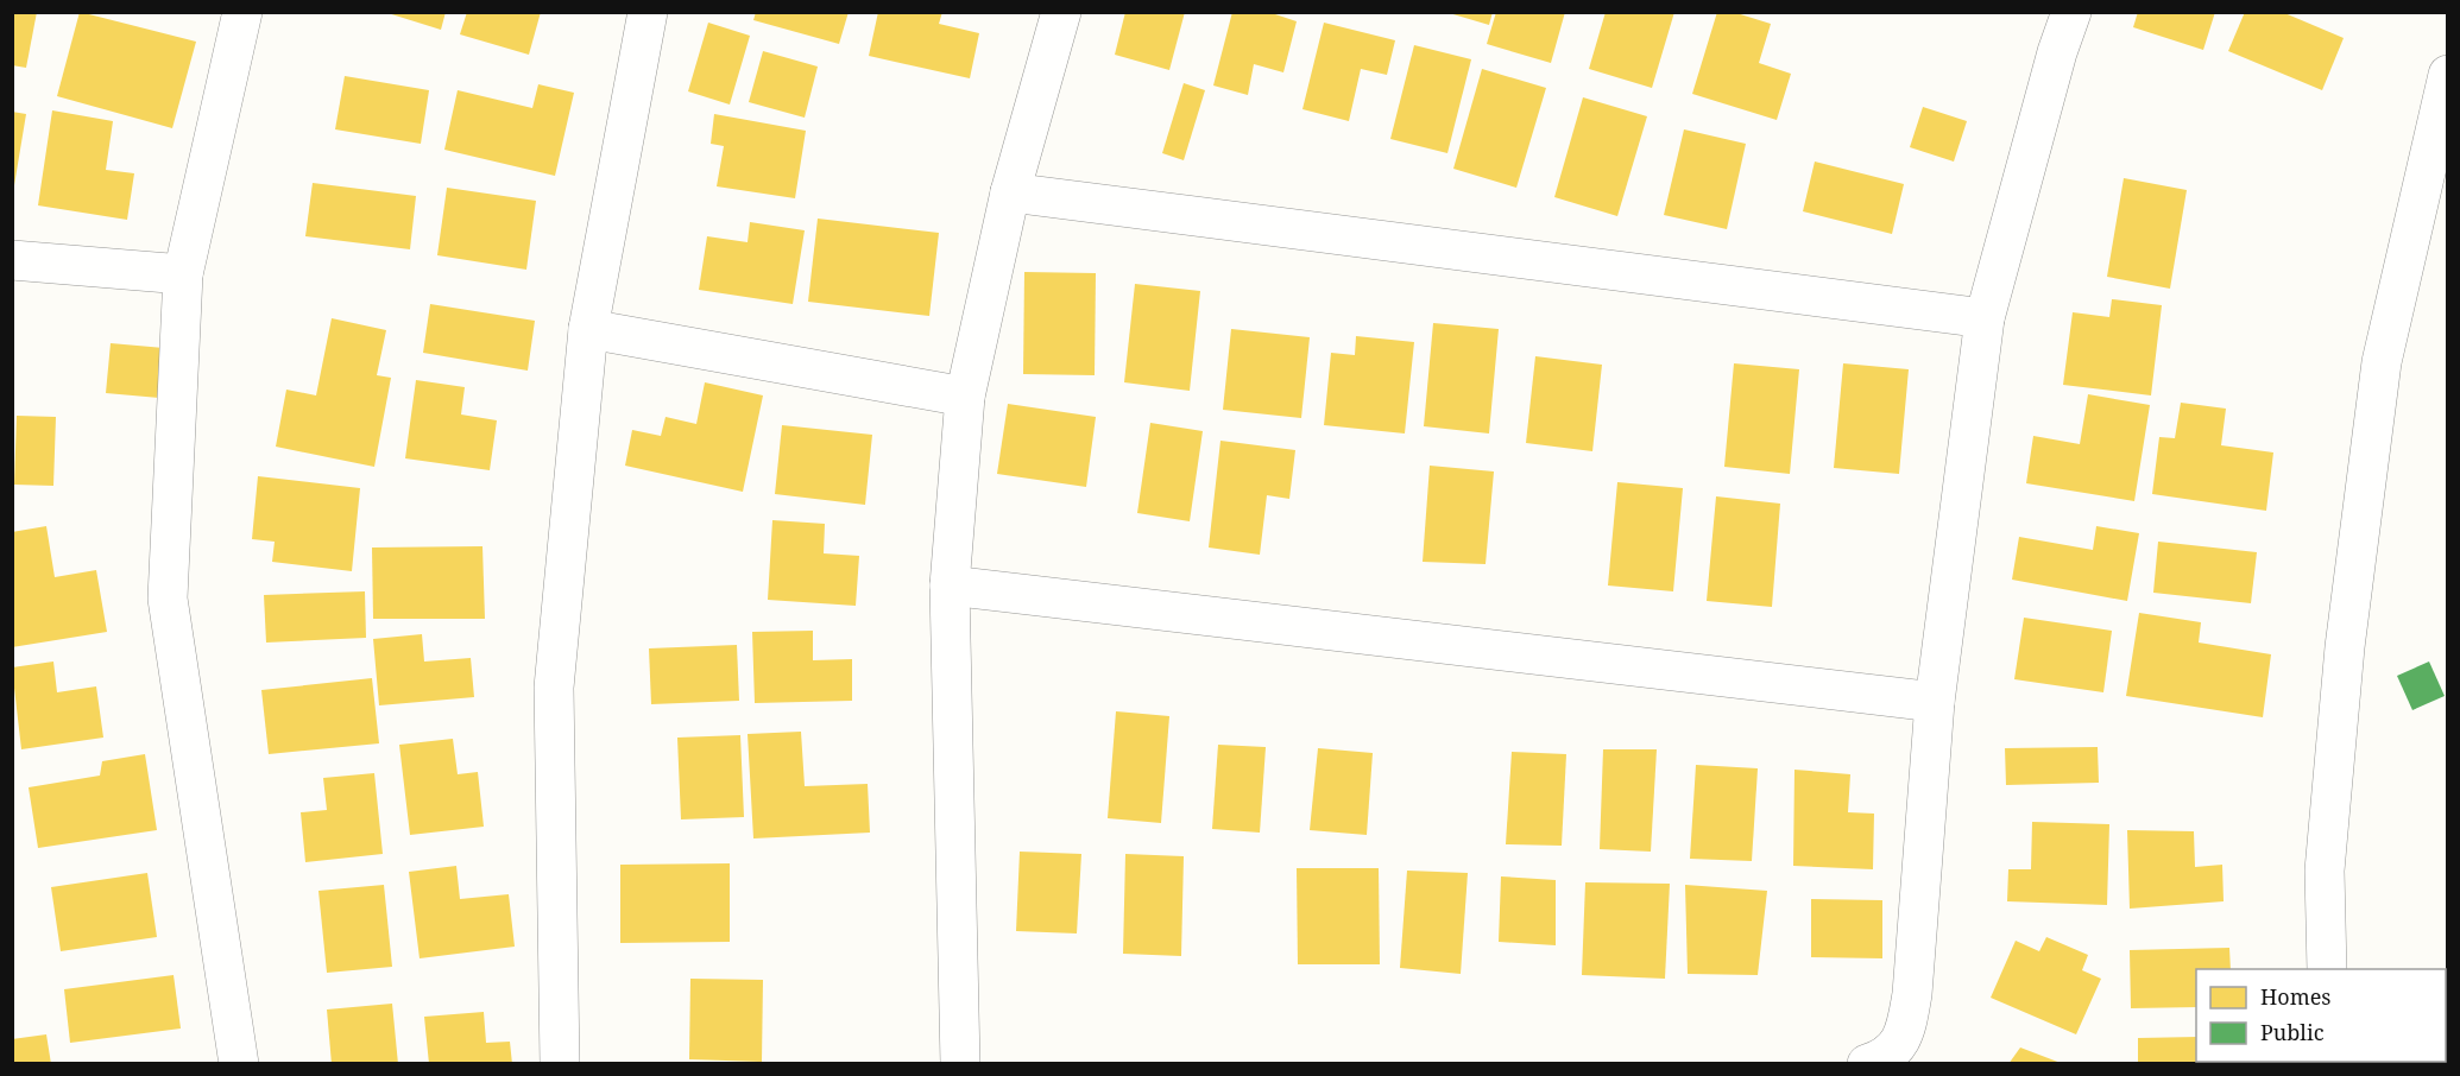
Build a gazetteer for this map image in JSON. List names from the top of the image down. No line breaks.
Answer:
{"legend":["Homes","Public"]}
